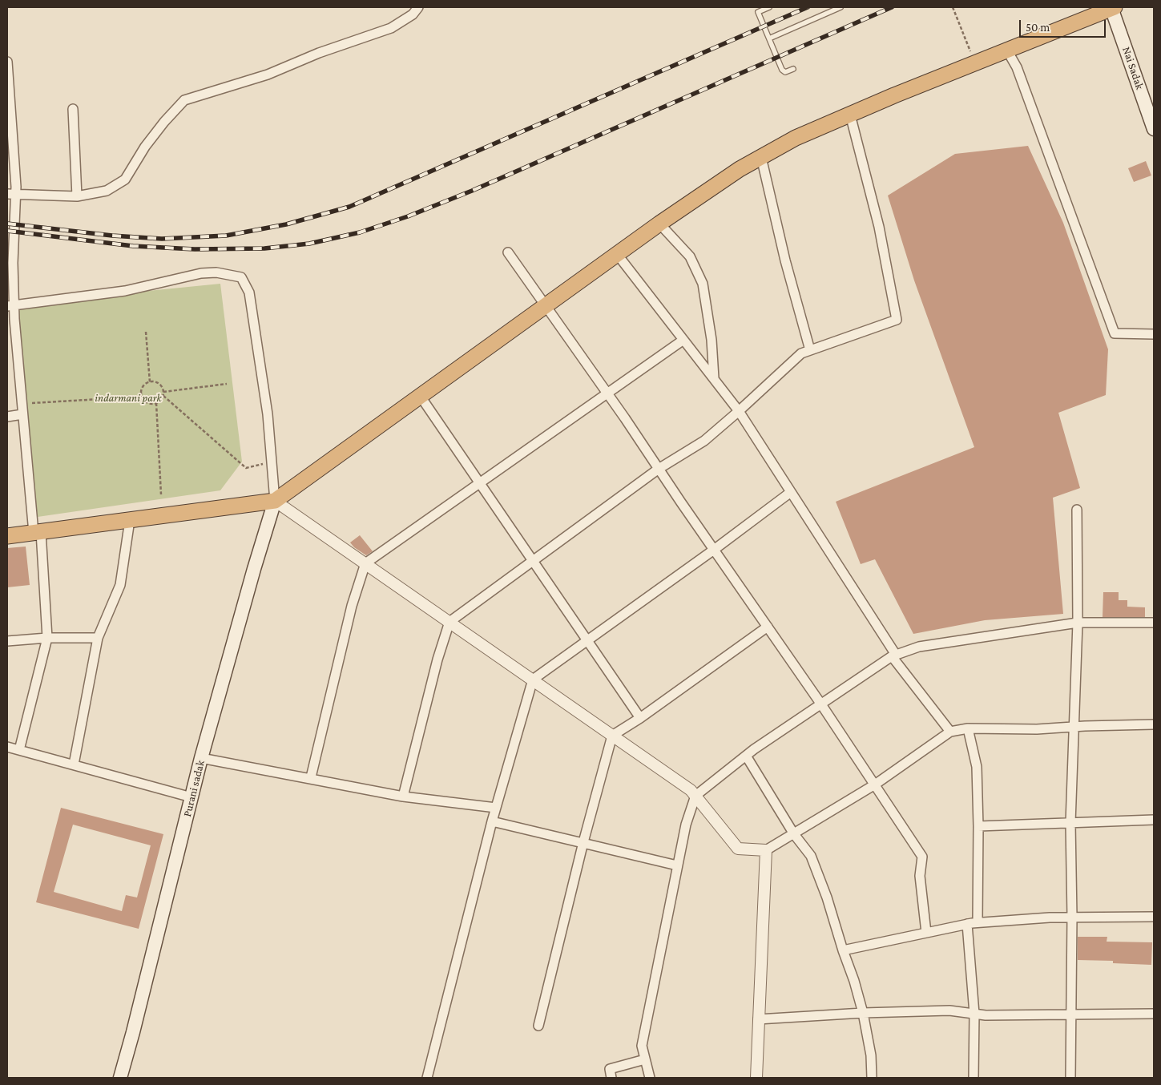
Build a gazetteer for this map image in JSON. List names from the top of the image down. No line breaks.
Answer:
{"streets":{"main road":["Nai Sadak","Purani sadak"]},"parks":["indarmani park"],"scale_bar":"50 m"}
